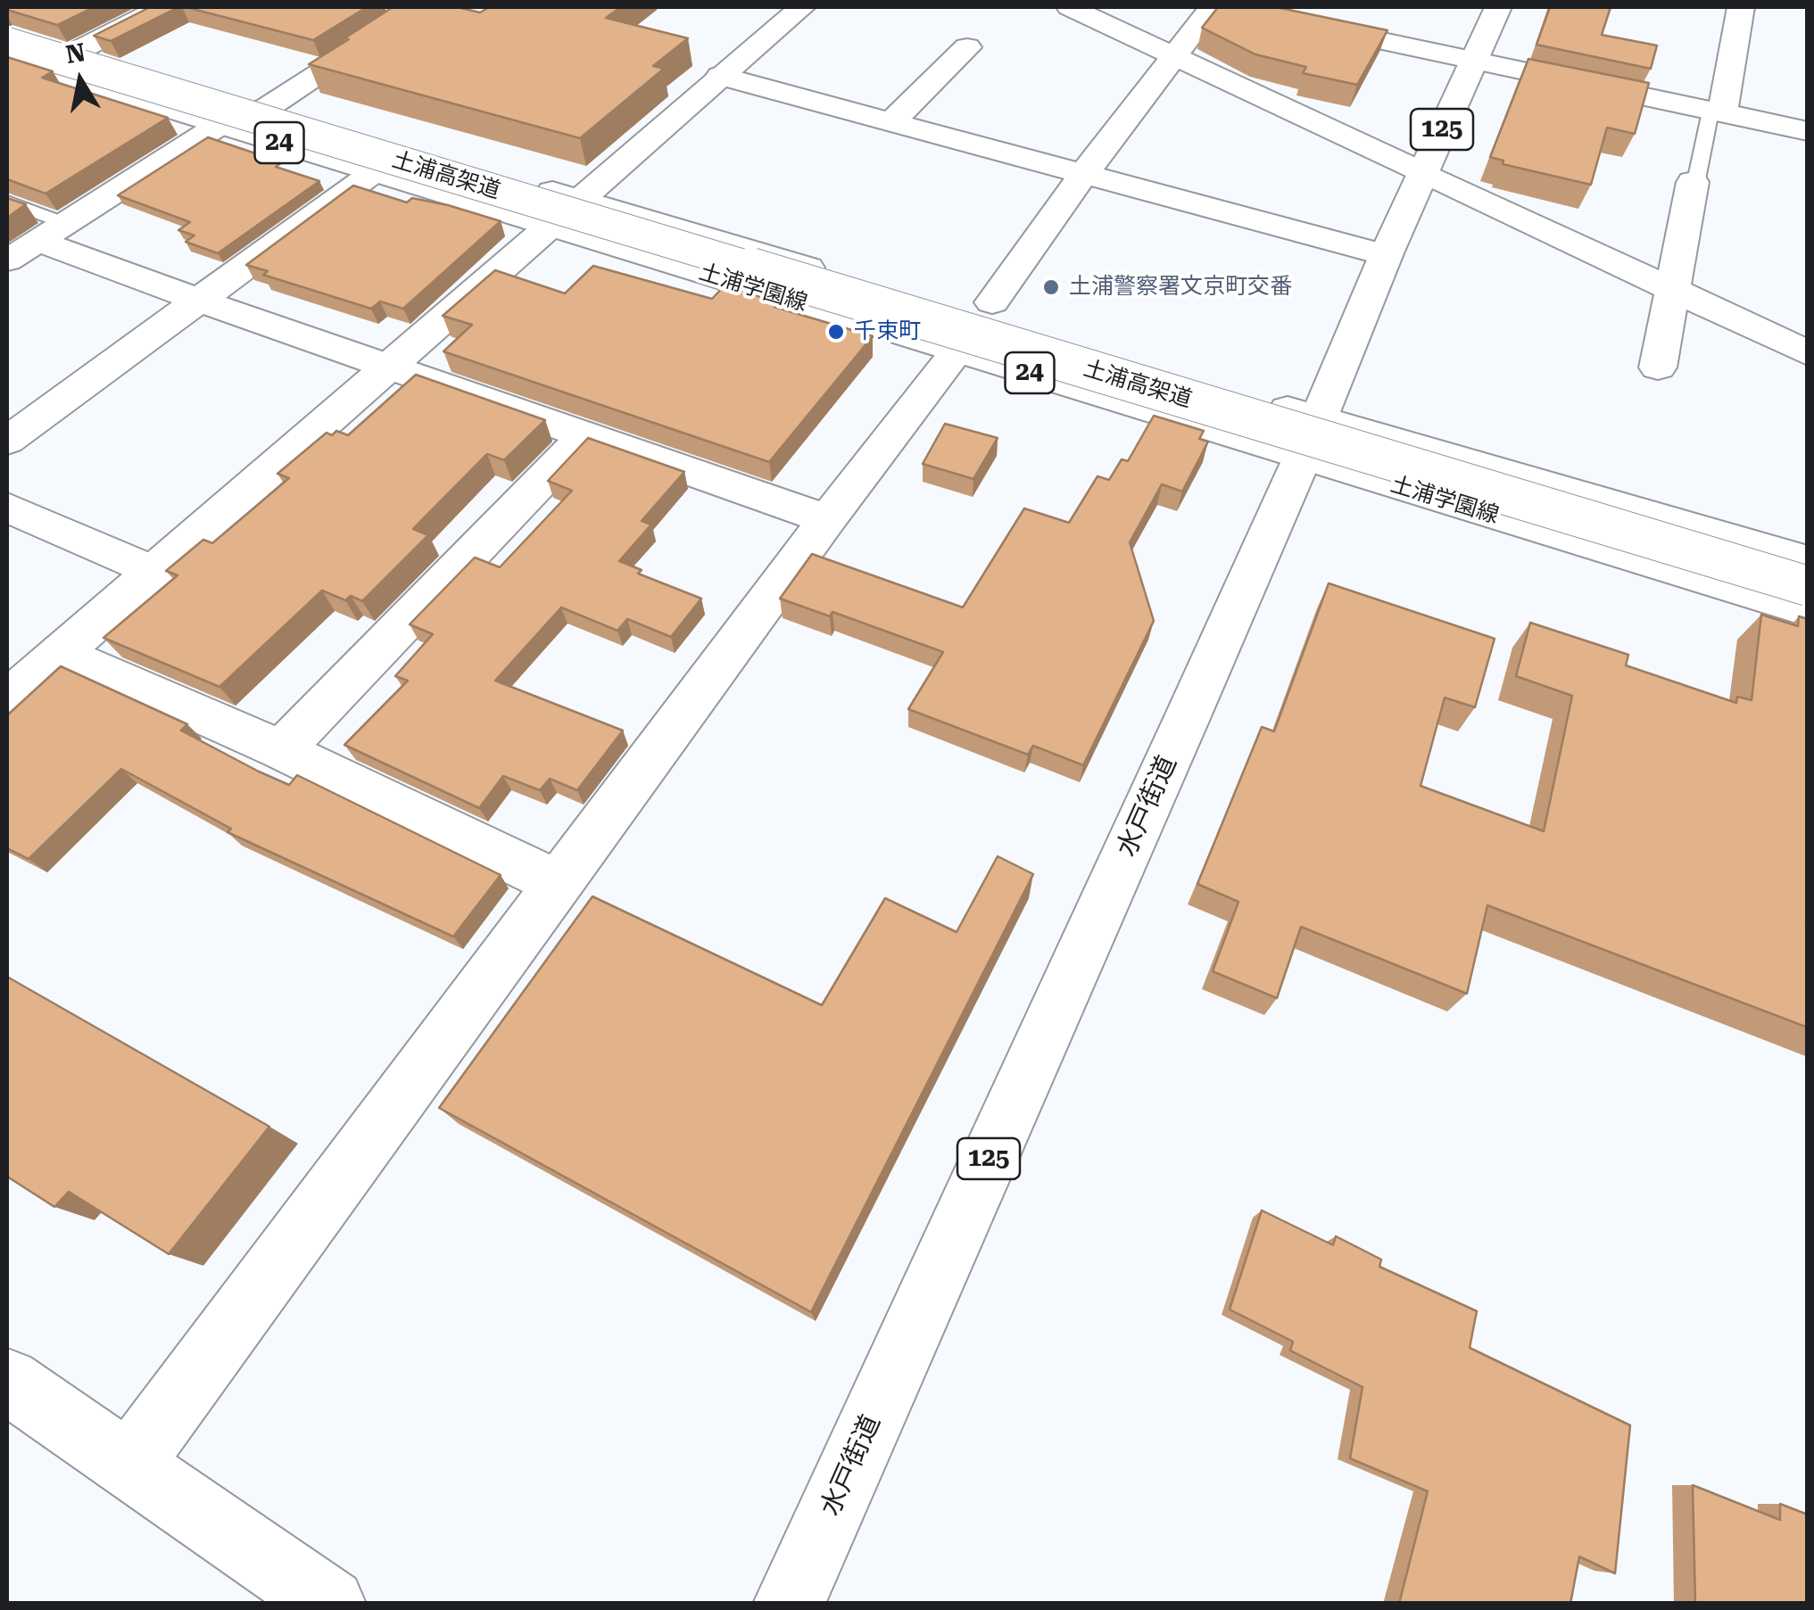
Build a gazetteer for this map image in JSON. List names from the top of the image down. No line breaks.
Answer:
{"streets":{"main road":["125","24","土浦高架道","土浦学園線","水戸街道"]},"crossings":[["土浦学園線","水戸街道"]],"places":["土浦警察署文京町交番","千束町"],"north":"top"}
